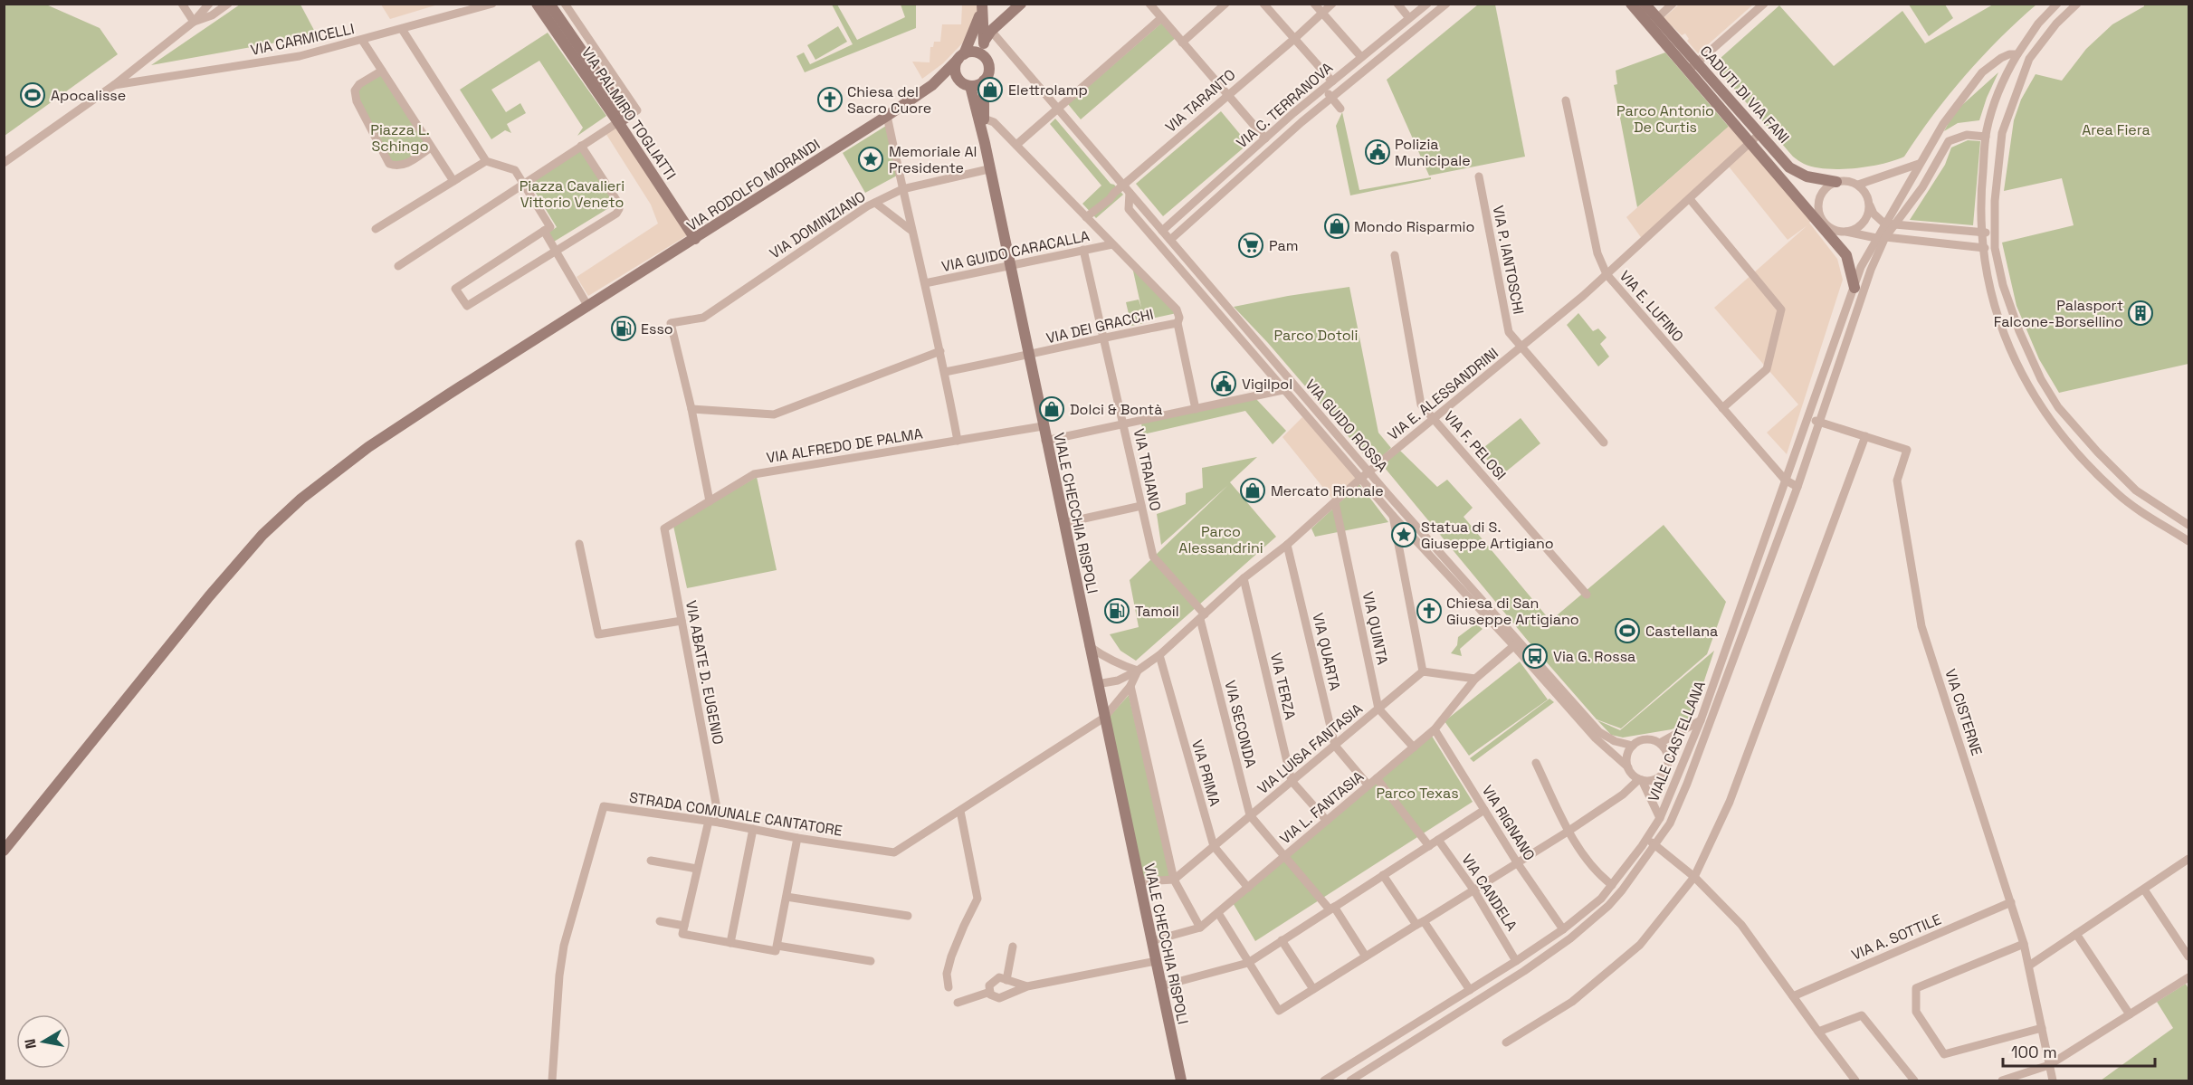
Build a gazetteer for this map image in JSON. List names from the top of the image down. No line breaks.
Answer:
{"streets":{"main road":["CADUTI DI VIA FANI","VIA PALMIRO TOGLIATTI","VIA RODOLFO MORANDI","VIALE CHECCHIA RISPOLI"],"street":["VIA CARMICELLI","VIA TARANTO","VIA C. TERRANOVA","VIA DOMINZIANO","VIA GUIDO CARACALLA","VIA P. IANTOSCHI","VIA E. LUFINO","VIA DEI GRACCHI","VIA E. ALESSANDRINI","VIA GUIDO ROSSA","VIA ALFREDO DE PALMA","VIA F. PELOSI","VIA TRAIANO","VIA QUINTA","VIA QUARTA","VIA ABATE D. EUGENIO","VIA TERZA","VIA CISTERNE","VIA SECONDA","VIALE CASTELLANA","VIA LUISA FANTASIA","VIA PRIMA","VIA L. FANTASIA","STRADA COMUNALE CANTATORE","VIA RIGNANO","VIA CANDELA","VIA A. SOTTILE"]},"crossings":[["CADUTI DI VIA FANI","VIA E. ALESSANDRINI"],["VIA TARANTO","VIA GUIDO ROSSA"],["VIA C. TERRANOVA","VIA GUIDO ROSSA"],["VIA PALMIRO TOGLIATTI","VIA RODOLFO MORANDI"],["VIA RODOLFO MORANDI","VIALE CHECCHIA RISPOLI"],["VIA DOMINZIANO","VIALE CHECCHIA RISPOLI"],["VIA GUIDO CARACALLA","VIA TRAIANO"],["VIA GUIDO CARACALLA","VIALE CHECCHIA RISPOLI"],["VIA P. IANTOSCHI","VIA E. ALESSANDRINI"],["VIA E. LUFINO","VIA E. ALESSANDRINI"],["VIA E. LUFINO","VIALE CASTELLANA"],["VIA DEI GRACCHI","VIA TRAIANO"],["VIA DEI GRACCHI","VIALE CHECCHIA RISPOLI"],["VIA E. ALESSANDRINI","VIA GUIDO ROSSA"],["VIA E. ALESSANDRINI","VIA F. PELOSI"],["VIA E. ALESSANDRINI","VIA TRAIANO"],["VIA E. ALESSANDRINI","VIALE CHECCHIA RISPOLI"],["VIA E. ALESSANDRINI","VIA QUINTA"],["VIA E. ALESSANDRINI","VIA QUARTA"],["VIA E. ALESSANDRINI","VIA TERZA"],["VIA E. ALESSANDRINI","VIA SECONDA"],["VIA E. ALESSANDRINI","VIA PRIMA"],["VIA E. ALESSANDRINI","STRADA COMUNALE CANTATORE"],["VIA GUIDO ROSSA","VIA L. FANTASIA"],["VIA ALFREDO DE PALMA","VIALE CHECCHIA RISPOLI"],["VIA ALFREDO DE PALMA","VIA ABATE D. EUGENIO"],["VIA TRAIANO","VIA SECONDA"],["VIALE CHECCHIA RISPOLI","STRADA COMUNALE CANTATORE"],["VIA QUINTA","VIA LUISA FANTASIA"],["VIA QUARTA","VIA LUISA FANTASIA"],["VIA QUARTA","VIA L. FANTASIA"],["VIA ABATE D. EUGENIO","STRADA COMUNALE CANTATORE"],["VIA TERZA","VIA LUISA FANTASIA"],["VIA TERZA","VIA L. FANTASIA"],["VIA CISTERNE","VIALE CASTELLANA"],["VIA CISTERNE","VIA A. SOTTILE"],["VIA SECONDA","VIA LUISA FANTASIA"],["VIA SECONDA","VIA L. FANTASIA"],["VIALE CASTELLANA","VIA RIGNANO"],["VIALE CASTELLANA","VIA CANDELA"],["VIA LUISA FANTASIA","VIA PRIMA"],["VIA PRIMA","VIA L. FANTASIA"],["VIA L. FANTASIA","VIA RIGNANO"]],"parks":["Parco Antonio De Curtis","Piazza L. Schingo","Area Fiera","Piazza Cavalieri Vittorio Veneto","Parco Dotoli","Parco Alessandrini","Parco Texas"],"places":{"shop":["Elettrolamp","Mondo Risparmio","Dolci & Bontà","Mercato Rionale"],"sports":["Apocalisse","Castellana"],"church":["Chiesa del Sacro Cuore","Chiesa di San Giuseppe Artigiano"],"public building":["Polizia Municipale","Vigilpol"],"place":["Memoriale Al Presidente","Statua di S. Giuseppe Artigiano"],"supermarket":["Pam"],"building":["Palasport Falcone-Borsellino"],"fuel station":["Esso","Tamoil"],"bus stop":["Via G. Rossa"]},"scale_bar":"100 m","north":"left"}
